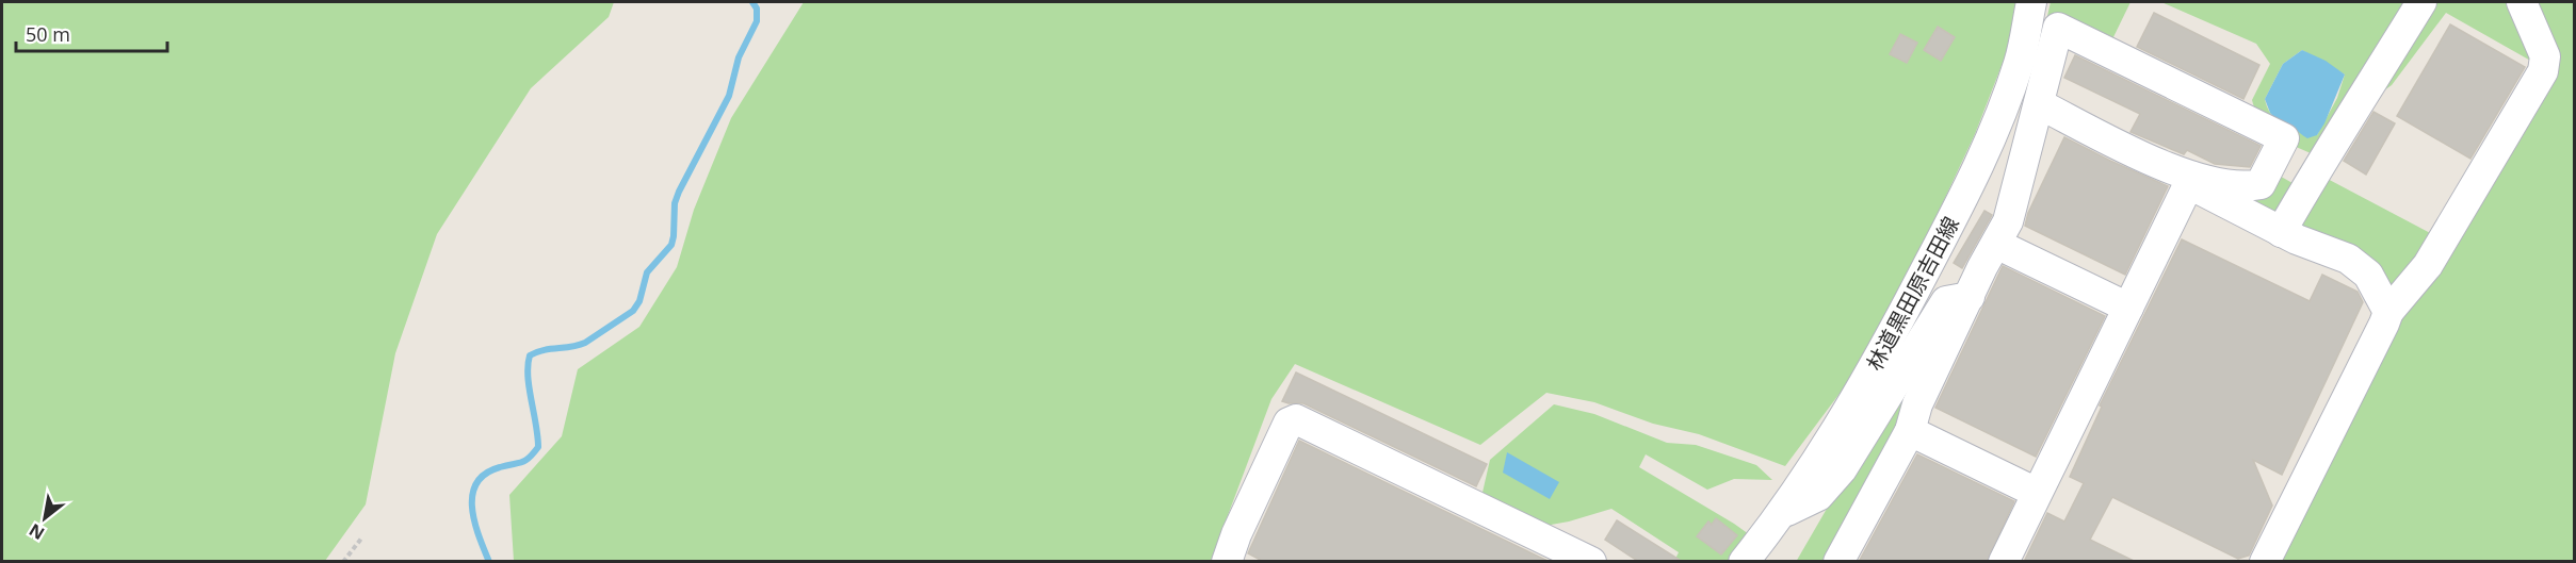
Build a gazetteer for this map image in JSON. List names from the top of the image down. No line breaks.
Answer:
{"streets":{"street":["林道黒田原吉田線"]},"scale_bar":"50 m","north":"bottom left"}
